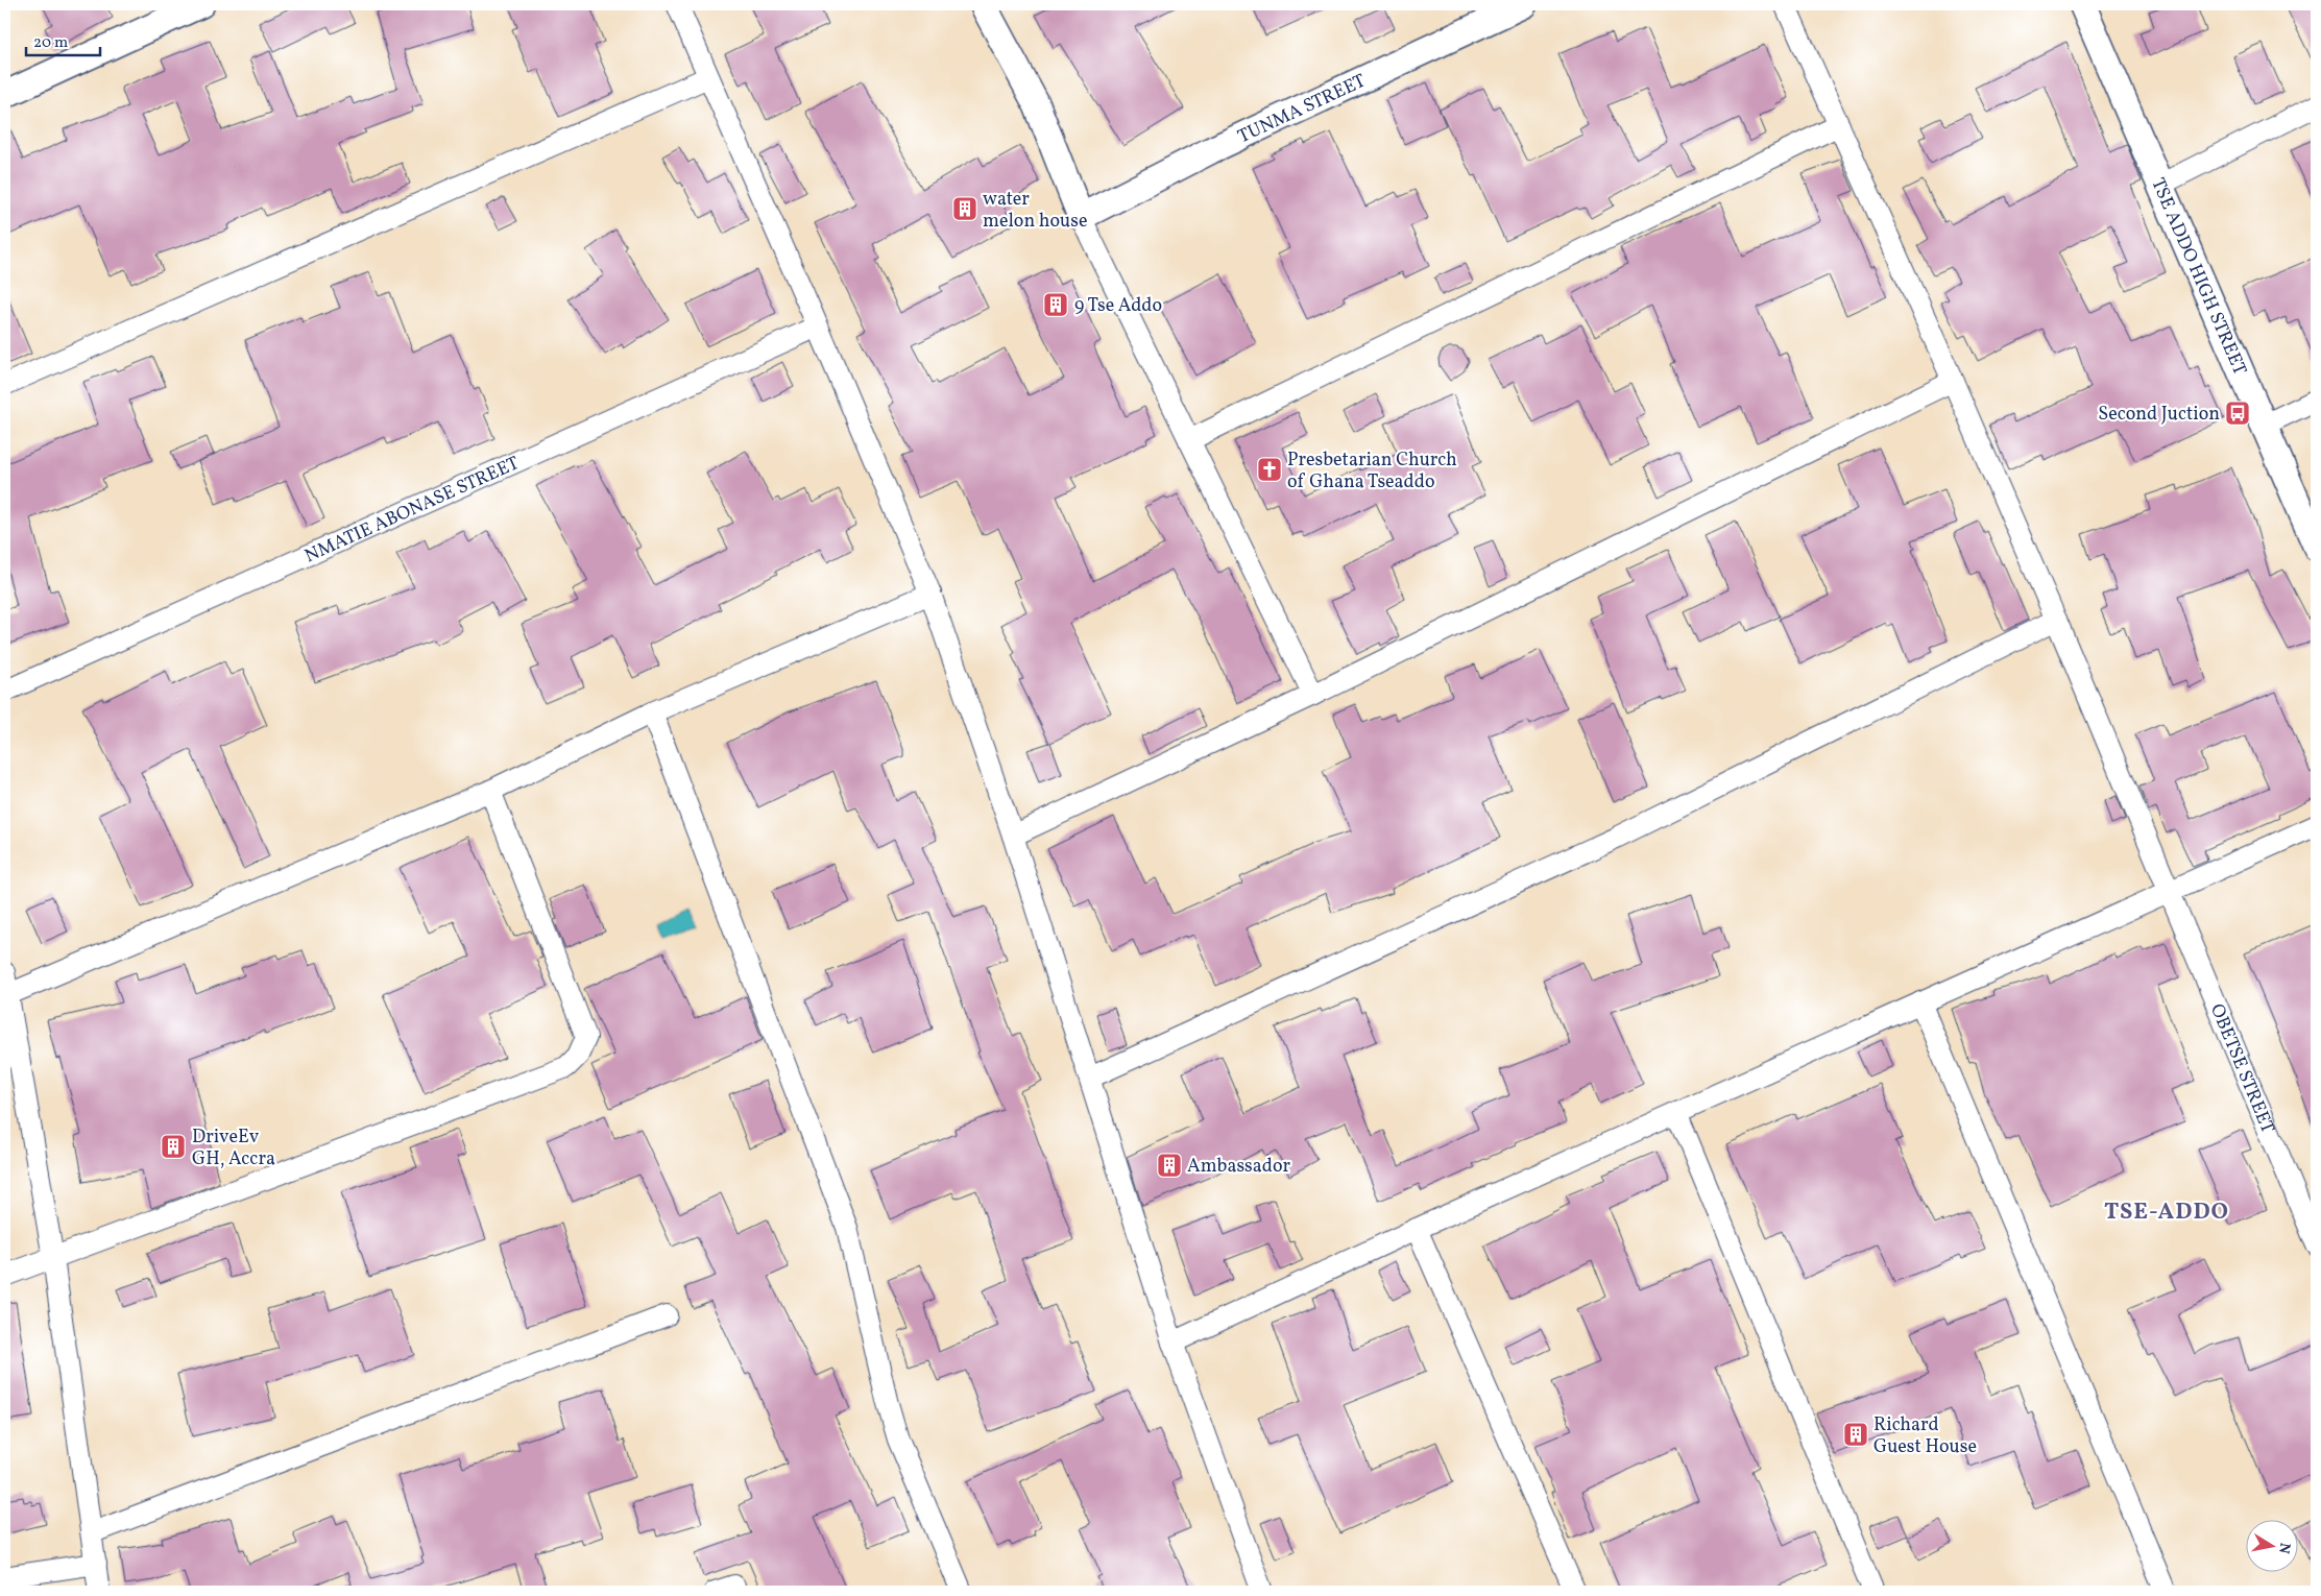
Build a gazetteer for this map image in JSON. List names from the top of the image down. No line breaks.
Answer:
{"streets":{"street":["TUNMA STREET","TSE ADDO HIGH STREET","NMATIE ABONASE STREET","OBETSE STREET"]},"districts":["TSE-ADDO"],"places":{"building":["water melon house","9 Tse Addo","DriveEv GH, Accra","Ambassador","Richard Guest House"],"bus stop":["Second Juction"],"church":["Presbetarian Church of Ghana Tseaddo"]},"scale_bar":"20 m","north":"right"}
